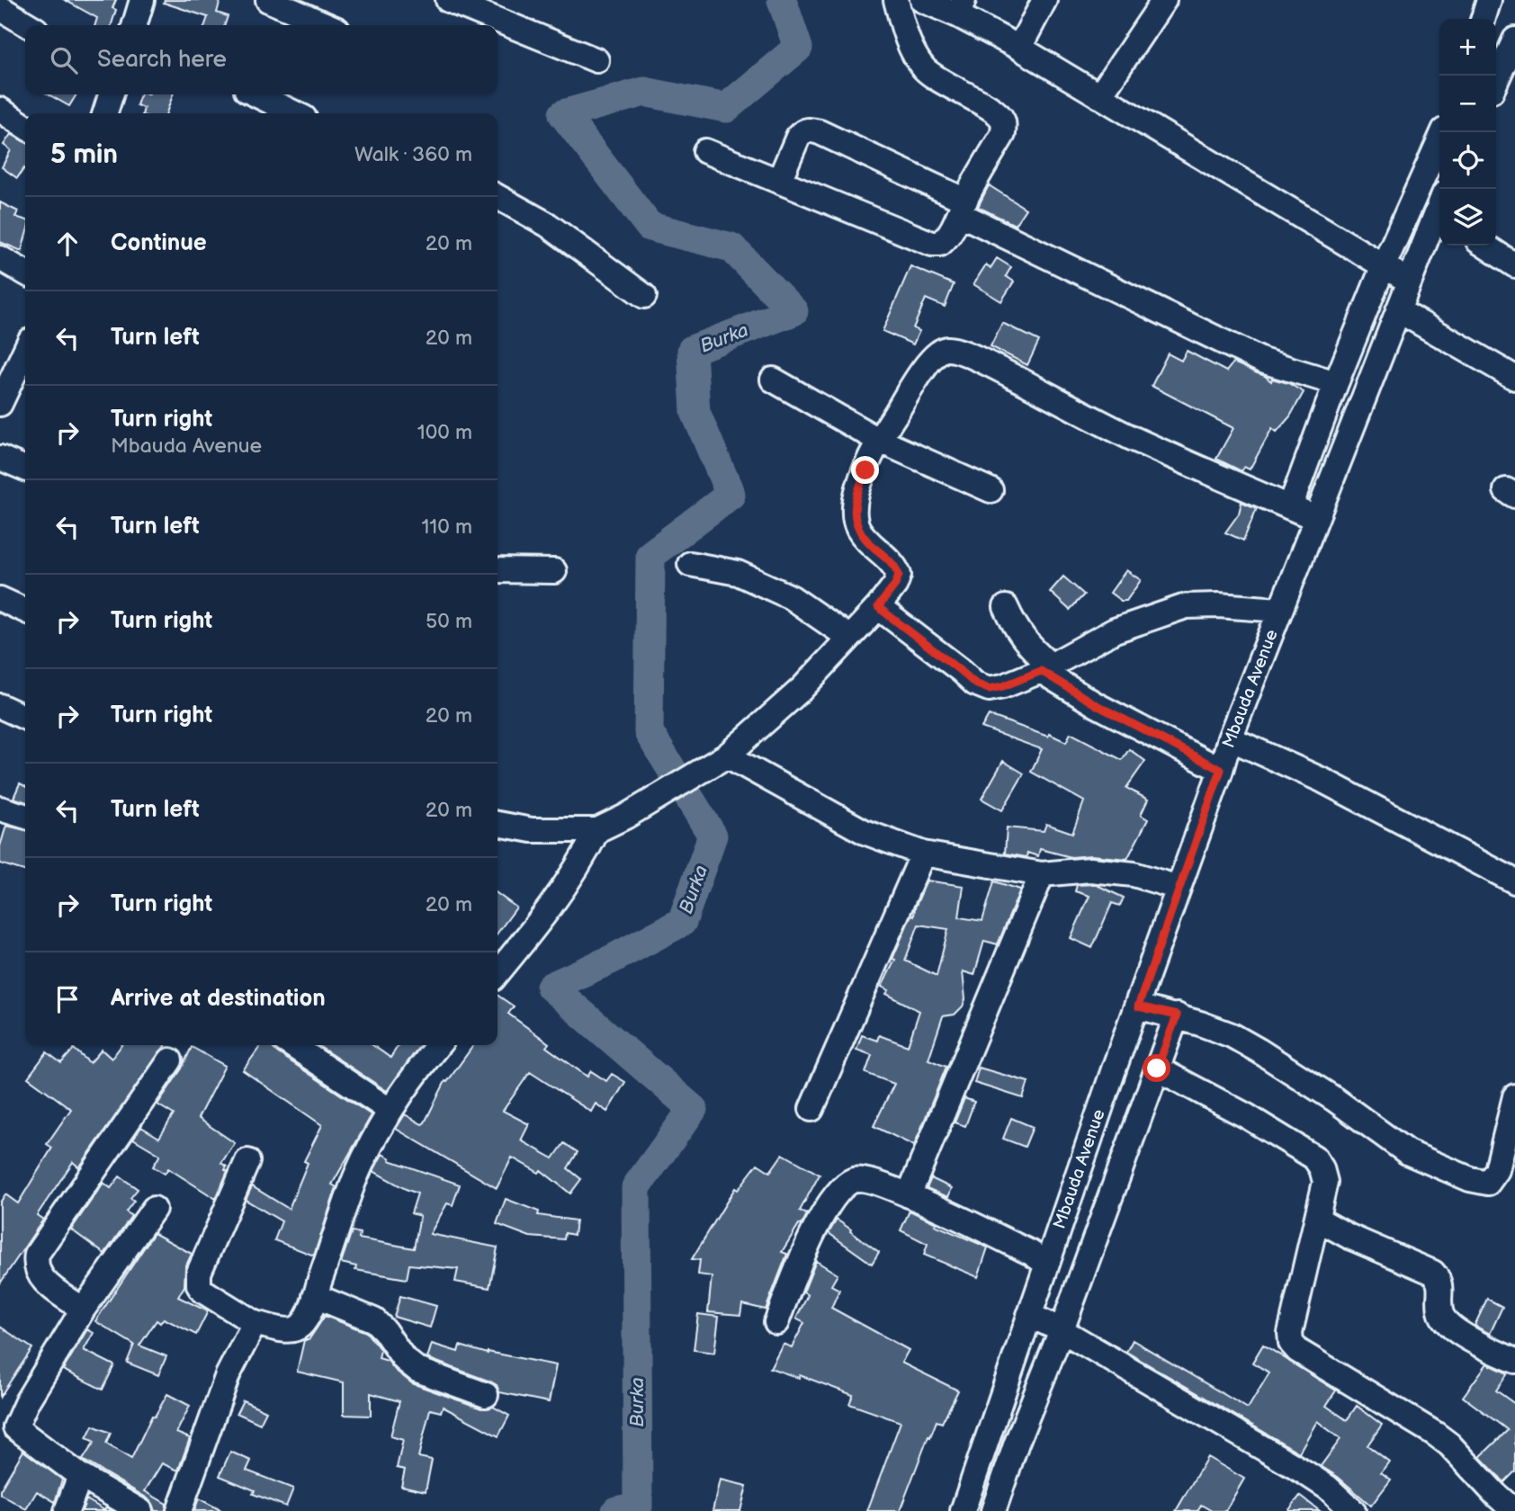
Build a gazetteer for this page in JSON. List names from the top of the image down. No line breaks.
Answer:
{"streets":{"street":["Mbauda Avenue"]},"water":["Burka"],"page":{"map_buttons":["+","−"],"search":"Search here","heading":["5 min","Walk · 360 m"],"list":[["Continue","20 m"],["Turn left","20 m"],["Turn right","Mbauda Avenue","100 m"],["Turn left","110 m"],["Turn right","50 m"],["Turn right","20 m"],["Turn left","20 m"],["Turn right","20 m"],"Arrive at destination"]}}
